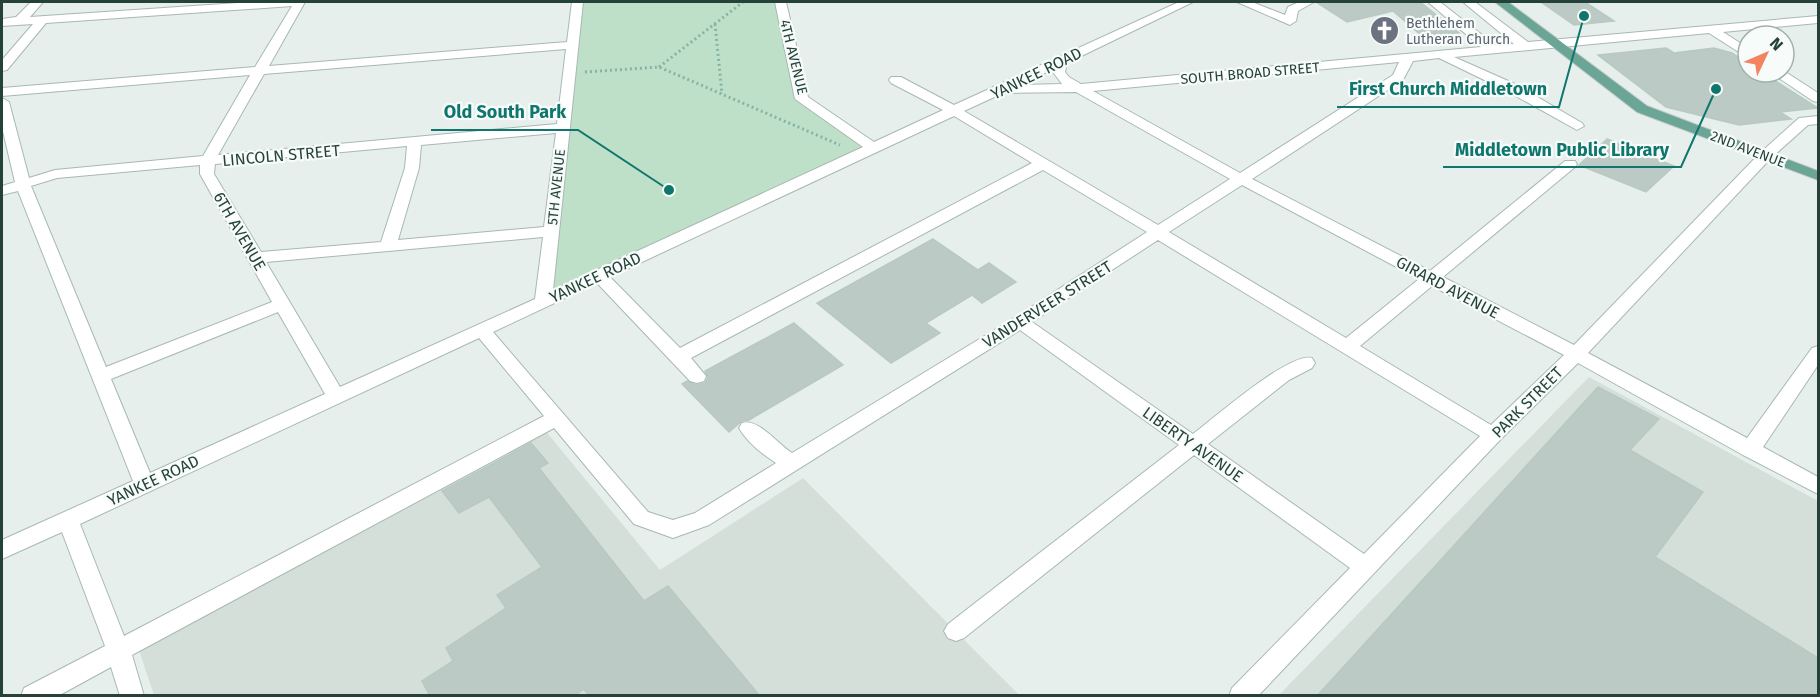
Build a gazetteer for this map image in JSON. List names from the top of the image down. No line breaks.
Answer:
{"streets":{"main road":["2ND AVENUE"],"street":["4TH AVENUE","YANKEE ROAD","SOUTH BROAD STREET","LINCOLN STREET","5TH AVENUE","6TH AVENUE","GIRARD AVENUE","VANDERVEER STREET","PARK STREET","LIBERTY AVENUE"]},"crossings":[["4TH AVENUE","YANKEE ROAD"],["YANKEE ROAD","SOUTH BROAD STREET"],["YANKEE ROAD","5TH AVENUE"],["YANKEE ROAD","6TH AVENUE"],["SOUTH BROAD STREET","2ND AVENUE"],["SOUTH BROAD STREET","GIRARD AVENUE"],["SOUTH BROAD STREET","VANDERVEER STREET"],["2ND AVENUE","PARK STREET"],["LINCOLN STREET","5TH AVENUE"],["LINCOLN STREET","6TH AVENUE"],["GIRARD AVENUE","VANDERVEER STREET"],["GIRARD AVENUE","PARK STREET"],["VANDERVEER STREET","LIBERTY AVENUE"],["PARK STREET","LIBERTY AVENUE"]],"places":{"other":["First Church Middletown","Middletown Public Library","Old South Park"],"church":["Bethlehem Lutheran Church"]},"north":"top right"}
